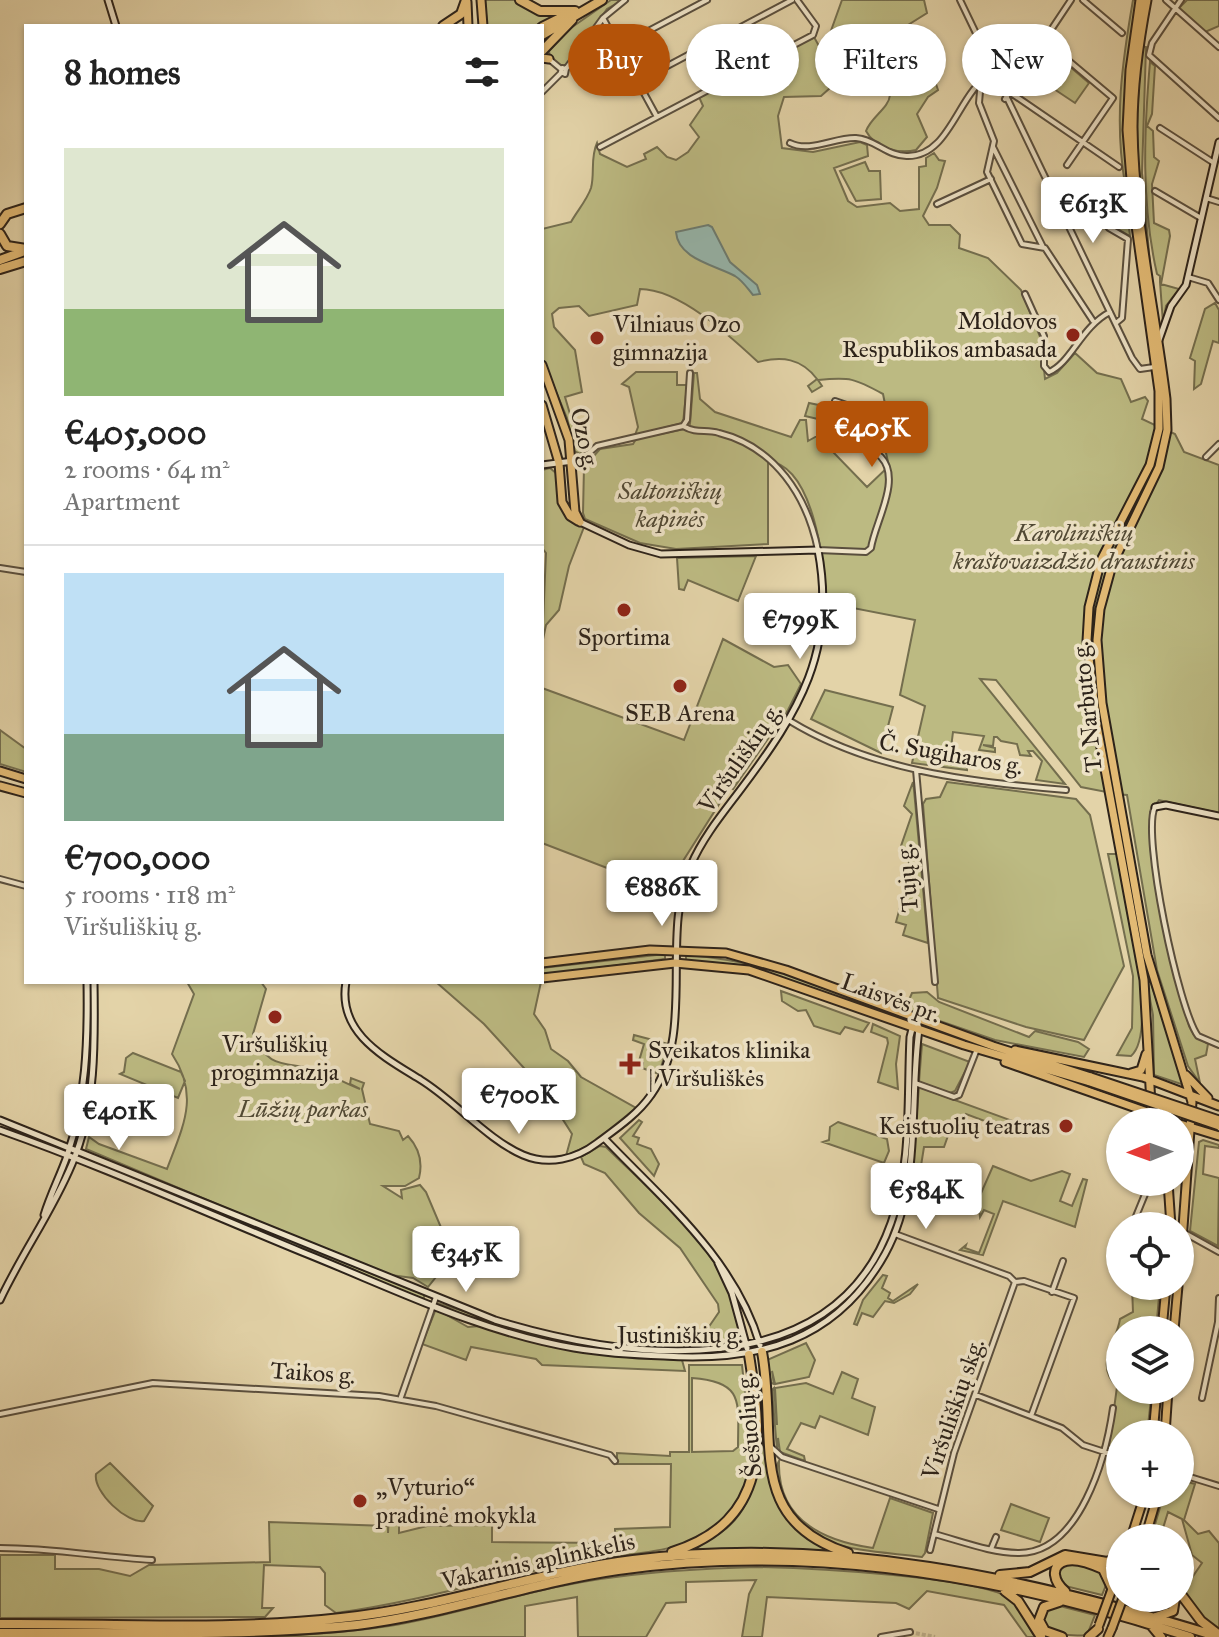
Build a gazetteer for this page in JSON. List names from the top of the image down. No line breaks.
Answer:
{"streets":{"highway":["Šešuolių g.","Vakarinis aplinkkelis"],"main road":["Ozo g.","T. Narbuto g.","Viršuliškių g.","Laisvės pr.","Justiniškių g."],"street":["Č. Sugiharos g.","Tujų g.","Taikos g.","Viršuliškių skg."]},"crossings":[["T. Narbuto g.","Laisvės pr."],["Č. Sugiharos g.","Viršuliškių g."],["Č. Sugiharos g.","Tujų g."],["Viršuliškių g.","Laisvės pr."],["Viršuliškių g.","Šešuolių g."],["Laisvės pr.","Justiniškių g."],["Justiniškių g.","Šešuolių g."],["Šešuolių g.","Vakarinis aplinkkelis"]],"parks":["Saltoniškių kapinės","Karoliniškių kraštovaizdžio draustinis","Lūžių parkas"],"places":{"other":["Moldovos Respublikos ambasada","Vilniaus Ozo gimnazija","Sportima","SEB Arena","Viršuliškių progimnazija","Keistuolių teatras","„Vyturio“ pradinė mokykla"],"health":["Sveikatos klinika | Viršuliškės"]},"north":"left","page":{"chip":["Buy","Rent","Filters","New"],"heading":"8 homes","list":[{"name":"€405,000","note":"2 rooms · 64 m² · Apartment"},{"name":"€700,000","note":"5 rooms · 118 m² · Viršuliškių g."}],"price":["€613K","€405K","€799K","€886K","€700K","€401K","€584K","€345K"],"map_buttons":["+","−"]}}
